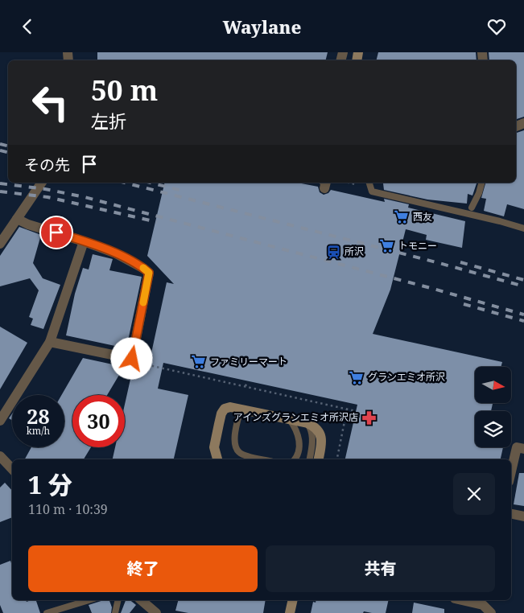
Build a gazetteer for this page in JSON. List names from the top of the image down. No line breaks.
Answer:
{"places":{"supermarket":["西友","トモニー","ファミリーマート","グランエミオ所沢"],"station":["所沢"],"pharmacy":["アインズグランエミオ所沢店"]},"north":"right","page":{"header":"Waylane","turn":["50 m","左折"],"then":"その先","speed":"28 km/h","limit":"30","heading":["1 分","110 m · 10:39"],"buttons":["終了","共有"]}}
